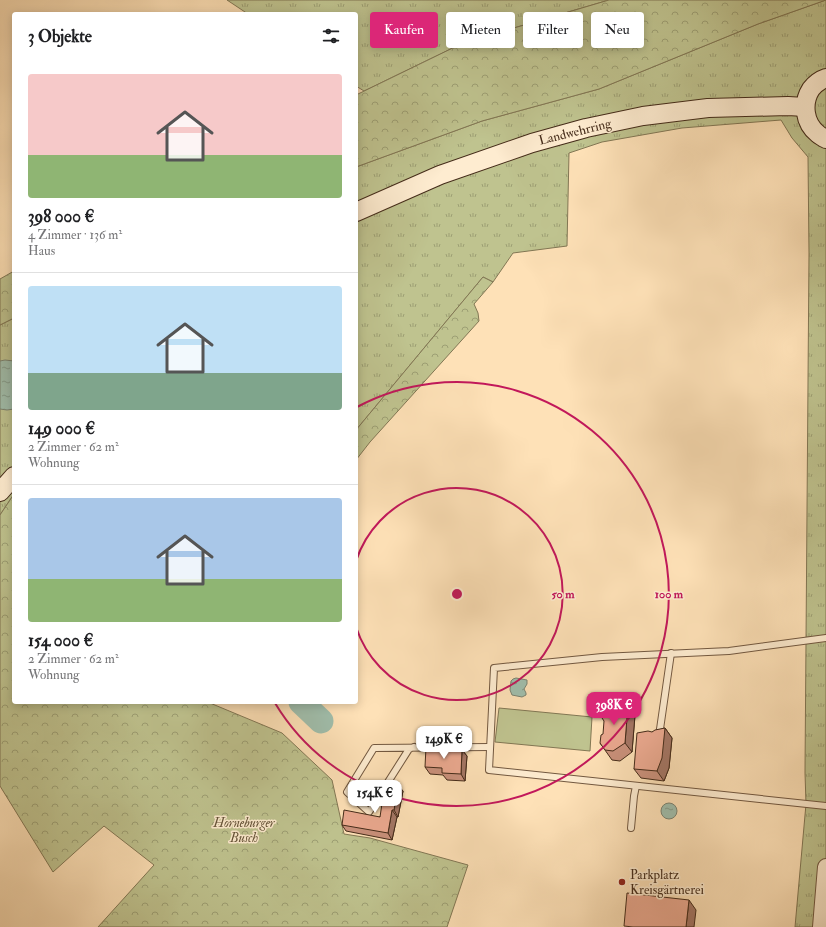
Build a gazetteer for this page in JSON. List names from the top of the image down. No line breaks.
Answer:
{"streets":{"main road":["Landwehrring"]},"parks":["Horneburger Busch"],"places":["Parkplatz Kreisgärtnerei"],"page":{"chip":["Kaufen","Mieten","Filter","Neu"],"heading":"3 Objekte","list":[{"name":"398 000 €","note":"4 Zimmer · 136 m² · Haus"},{"name":"149 000 €","note":"2 Zimmer · 62 m² · Wohnung"},{"name":"154 000 €","note":"2 Zimmer · 62 m² · Wohnung"}],"price":["398K €","149K €","154K €"]},"rings":["50 m","100 m"]}
